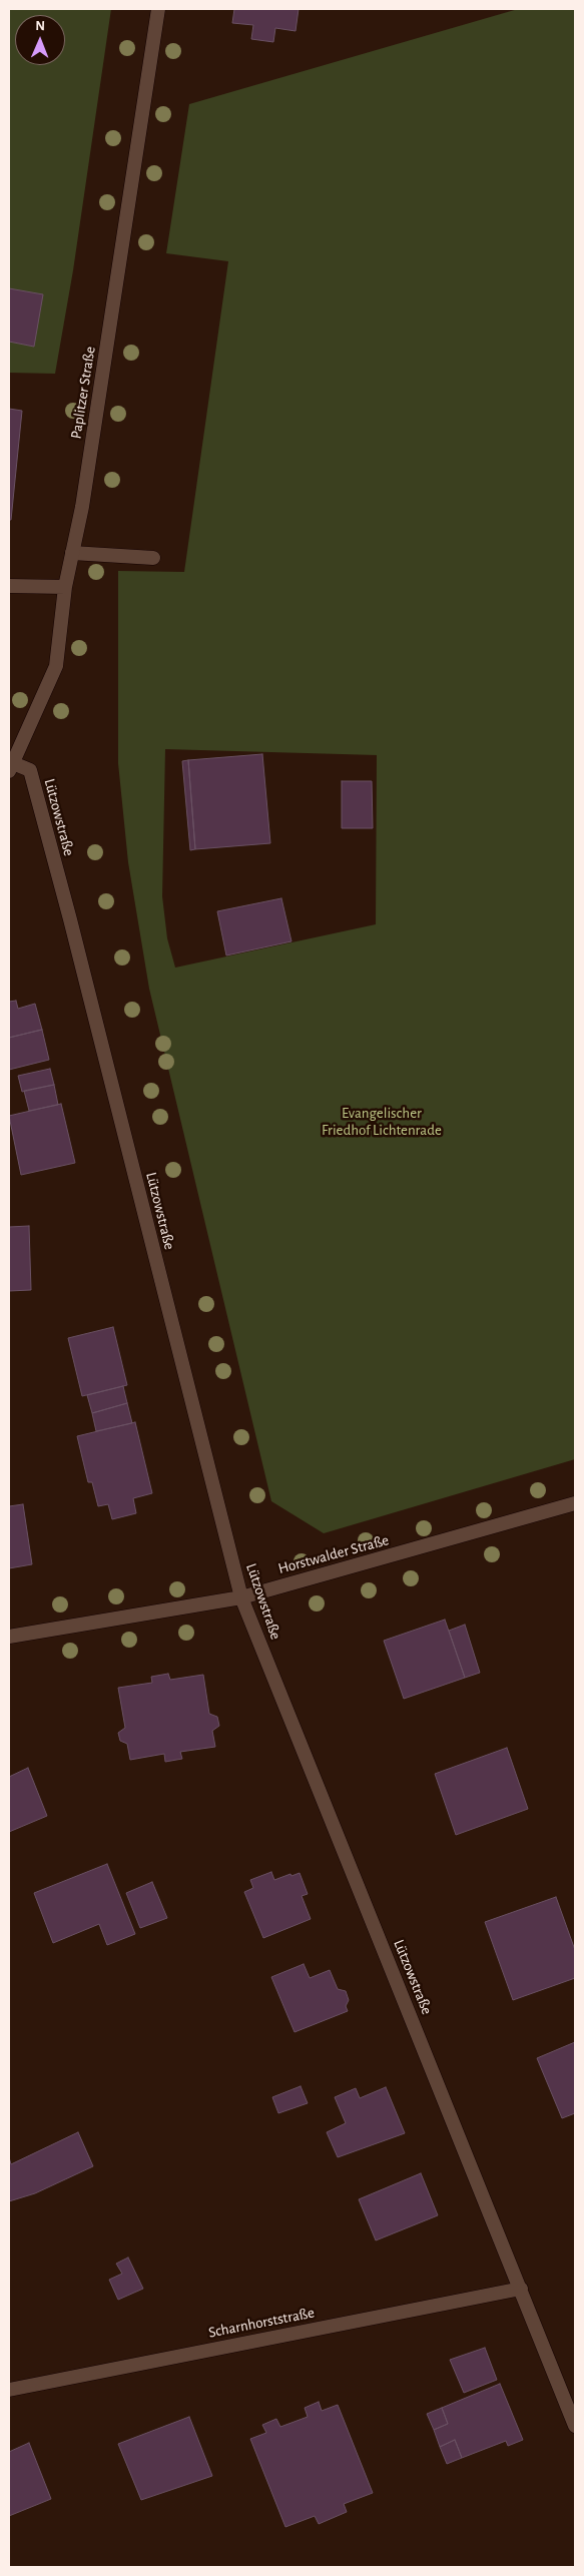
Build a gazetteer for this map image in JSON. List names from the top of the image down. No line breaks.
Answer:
{"streets":{"street":["Paplitzer Straße","Lützowstraße","Horstwalder Straße","Scharnhorststraße"]},"crossings":[["Paplitzer Straße","Lützowstraße"],["Lützowstraße","Horstwalder Straße"],["Lützowstraße","Scharnhorststraße"]],"parks":["Evangelischer Friedhof Lichtenrade"],"north":"top"}
